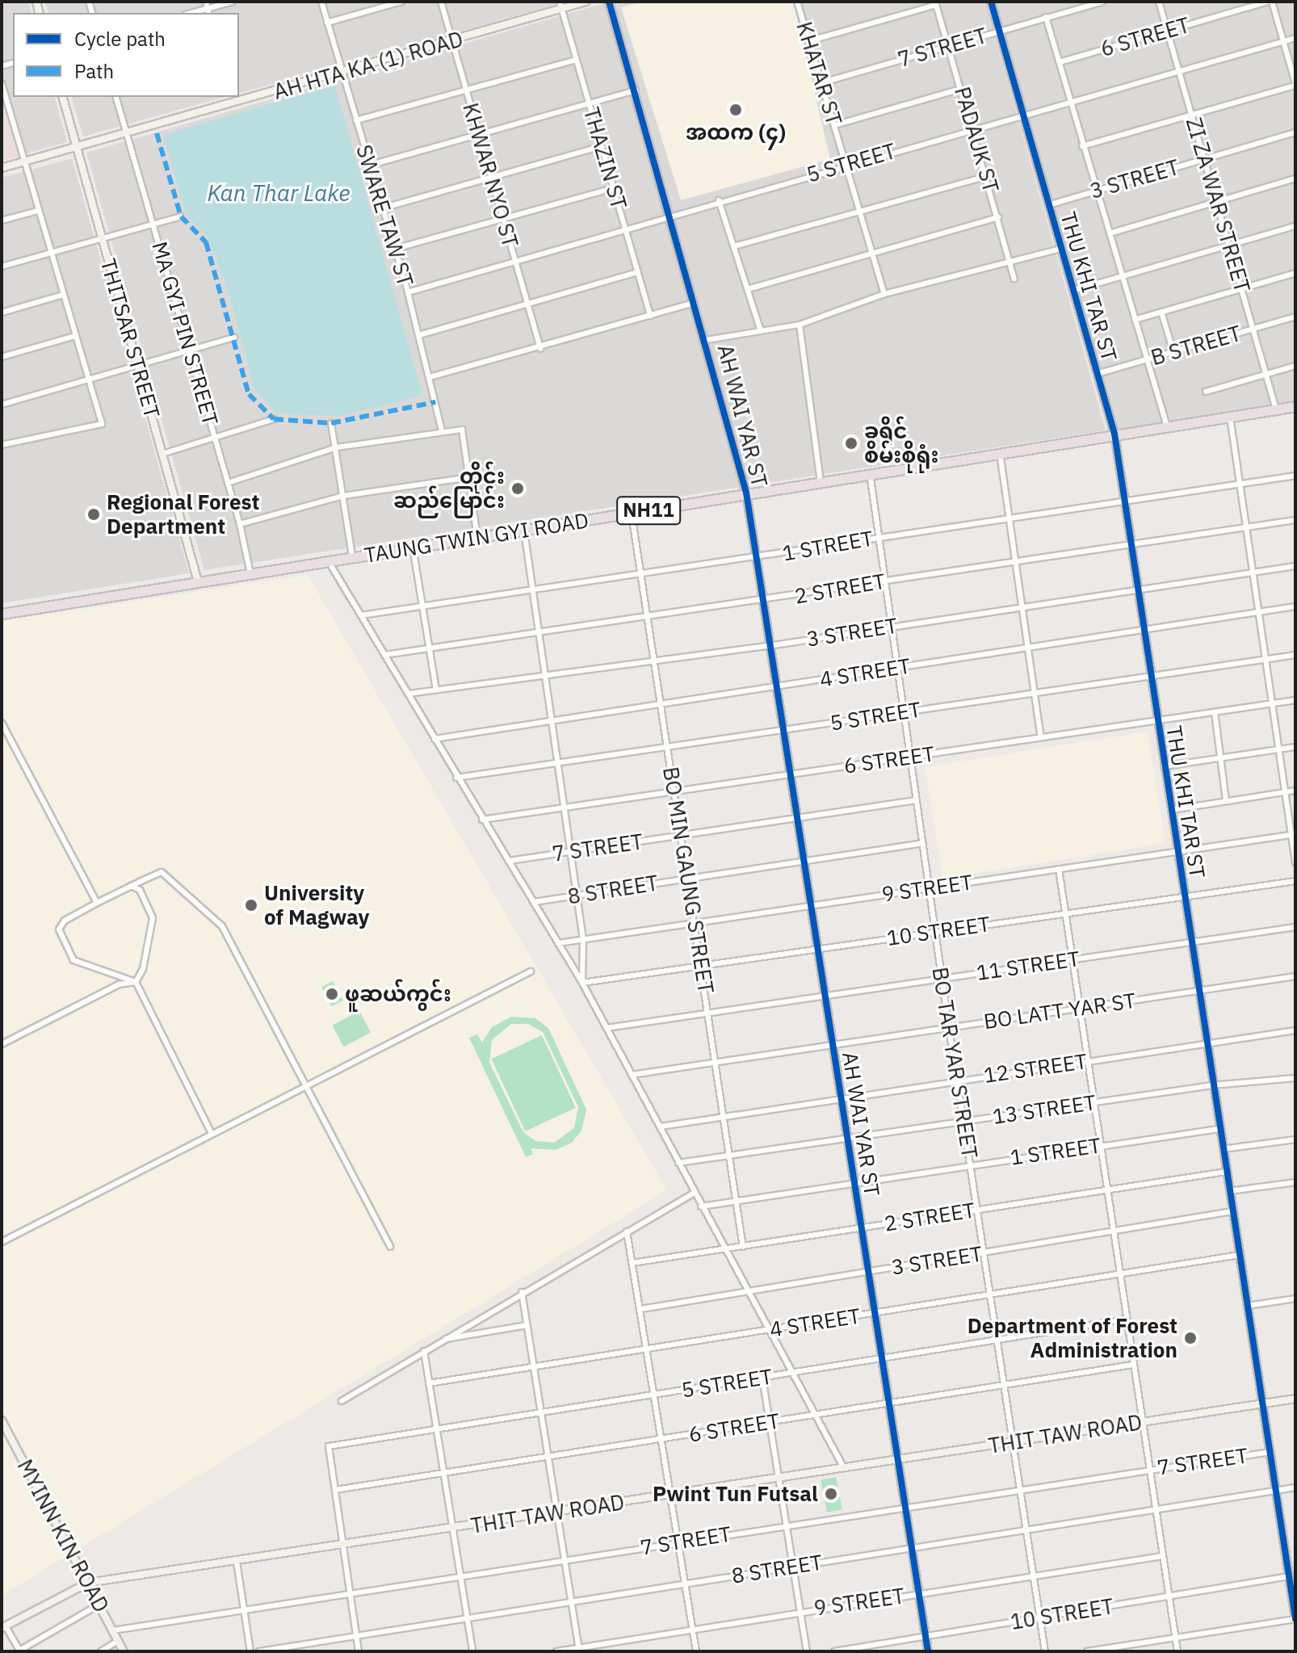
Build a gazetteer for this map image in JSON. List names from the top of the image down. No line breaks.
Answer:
{"streets":{"highway":["NH11","TAUNG TWIN GYI ROAD"],"street":["6 STREET","7 STREET","AH HTA KA (1) ROAD","KHATAR ST","PADAUK ST","THAZIN ST","5 STREET","KHWAR NYO ST","3 STREET","ZI ZA WAR STREET","SWARE TAW ST","THU KHI TAR ST","MA GYI PIN STREET","THITSAR STREET","B STREET","AH WAI YAR ST","1 STREET","2 STREET","4 STREET","BO MIN GAUNG STREET","9 STREET","8 STREET","10 STREET","11 STREET","BO LATT YAR ST","BO TAR YAR STREET","12 STREET","13 STREET","THIT TAW ROAD","MYINN KIN ROAD"]},"crossings":[["6 STREET","5 STREET"],["6 STREET","ZI ZA WAR STREET"],["6 STREET","THU KHI TAR ST"],["6 STREET","AH WAI YAR ST"],["6 STREET","BO MIN GAUNG STREET"],["6 STREET","BO TAR YAR STREET"],["7 STREET","KHATAR ST"],["7 STREET","PADAUK ST"],["7 STREET","THU KHI TAR ST"],["7 STREET","AH WAI YAR ST"],["7 STREET","BO MIN GAUNG STREET"],["7 STREET","BO TAR YAR STREET"],["7 STREET","MYINN KIN ROAD"],["AH HTA KA (1) ROAD","THAZIN ST"],["AH HTA KA (1) ROAD","KHWAR NYO ST"],["AH HTA KA (1) ROAD","SWARE TAW ST"],["AH HTA KA (1) ROAD","MA GYI PIN STREET"],["AH HTA KA (1) ROAD","THITSAR STREET"],["KHATAR ST","5 STREET"],["PADAUK ST","5 STREET"],["THAZIN ST","5 STREET"],["5 STREET","KHWAR NYO ST"],["5 STREET","ZI ZA WAR STREET"],["5 STREET","SWARE TAW ST"],["5 STREET","THU KHI TAR ST"],["5 STREET","AH WAI YAR ST"],["5 STREET","BO MIN GAUNG STREET"],["5 STREET","BO TAR YAR STREET"],["3 STREET","ZI ZA WAR STREET"],["3 STREET","THU KHI TAR ST"],["3 STREET","AH WAI YAR ST"],["3 STREET","BO MIN GAUNG STREET"],["3 STREET","BO TAR YAR STREET"],["ZI ZA WAR STREET","B STREET"],["ZI ZA WAR STREET","TAUNG TWIN GYI ROAD"],["THU KHI TAR ST","B STREET"],["THU KHI TAR ST","TAUNG TWIN GYI ROAD"],["THU KHI TAR ST","1 STREET"],["THU KHI TAR ST","2 STREET"],["THU KHI TAR ST","4 STREET"],["THU KHI TAR ST","9 STREET"],["THU KHI TAR ST","8 STREET"],["THU KHI TAR ST","10 STREET"],["THU KHI TAR ST","11 STREET"],["THU KHI TAR ST","BO LATT YAR ST"],["THU KHI TAR ST","12 STREET"],["THU KHI TAR ST","13 STREET"],["THU KHI TAR ST","THIT TAW ROAD"],["MA GYI PIN STREET","TAUNG TWIN GYI ROAD"],["THITSAR STREET","TAUNG TWIN GYI ROAD"],["AH WAI YAR ST","TAUNG TWIN GYI ROAD"],["AH WAI YAR ST","1 STREET"],["AH WAI YAR ST","2 STREET"],["AH WAI YAR ST","4 STREET"],["AH WAI YAR ST","9 STREET"],["AH WAI YAR ST","8 STREET"],["AH WAI YAR ST","10 STREET"],["AH WAI YAR ST","11 STREET"],["AH WAI YAR ST","BO LATT YAR ST"],["AH WAI YAR ST","12 STREET"],["AH WAI YAR ST","13 STREET"],["AH WAI YAR ST","THIT TAW ROAD"],["TAUNG TWIN GYI ROAD","BO MIN GAUNG STREET"],["TAUNG TWIN GYI ROAD","BO TAR YAR STREET"],["1 STREET","BO MIN GAUNG STREET"],["1 STREET","BO TAR YAR STREET"],["2 STREET","BO MIN GAUNG STREET"],["2 STREET","BO TAR YAR STREET"],["4 STREET","BO MIN GAUNG STREET"],["4 STREET","BO TAR YAR STREET"],["BO MIN GAUNG STREET","9 STREET"],["BO MIN GAUNG STREET","8 STREET"],["BO MIN GAUNG STREET","10 STREET"],["BO MIN GAUNG STREET","11 STREET"],["BO MIN GAUNG STREET","BO LATT YAR ST"],["BO MIN GAUNG STREET","12 STREET"],["BO MIN GAUNG STREET","13 STREET"],["9 STREET","BO TAR YAR STREET"],["8 STREET","BO TAR YAR STREET"],["10 STREET","BO TAR YAR STREET"],["11 STREET","BO TAR YAR STREET"],["BO LATT YAR ST","BO TAR YAR STREET"],["BO TAR YAR STREET","12 STREET"],["BO TAR YAR STREET","13 STREET"],["BO TAR YAR STREET","THIT TAW ROAD"],["THIT TAW ROAD","MYINN KIN ROAD"]],"water":["Kan Thar Lake"],"places":["အထက (၄)","ခရိုင် စိမ်းစိုရုံး","တိုင်း ဆည်မြောင်း","Regional Forest Department","University of Magway","ဖူဆယ်ကွင်း","Department of Forest Administration","Pwint Tun Futsal"],"legend":["Cycle path","Path"]}
